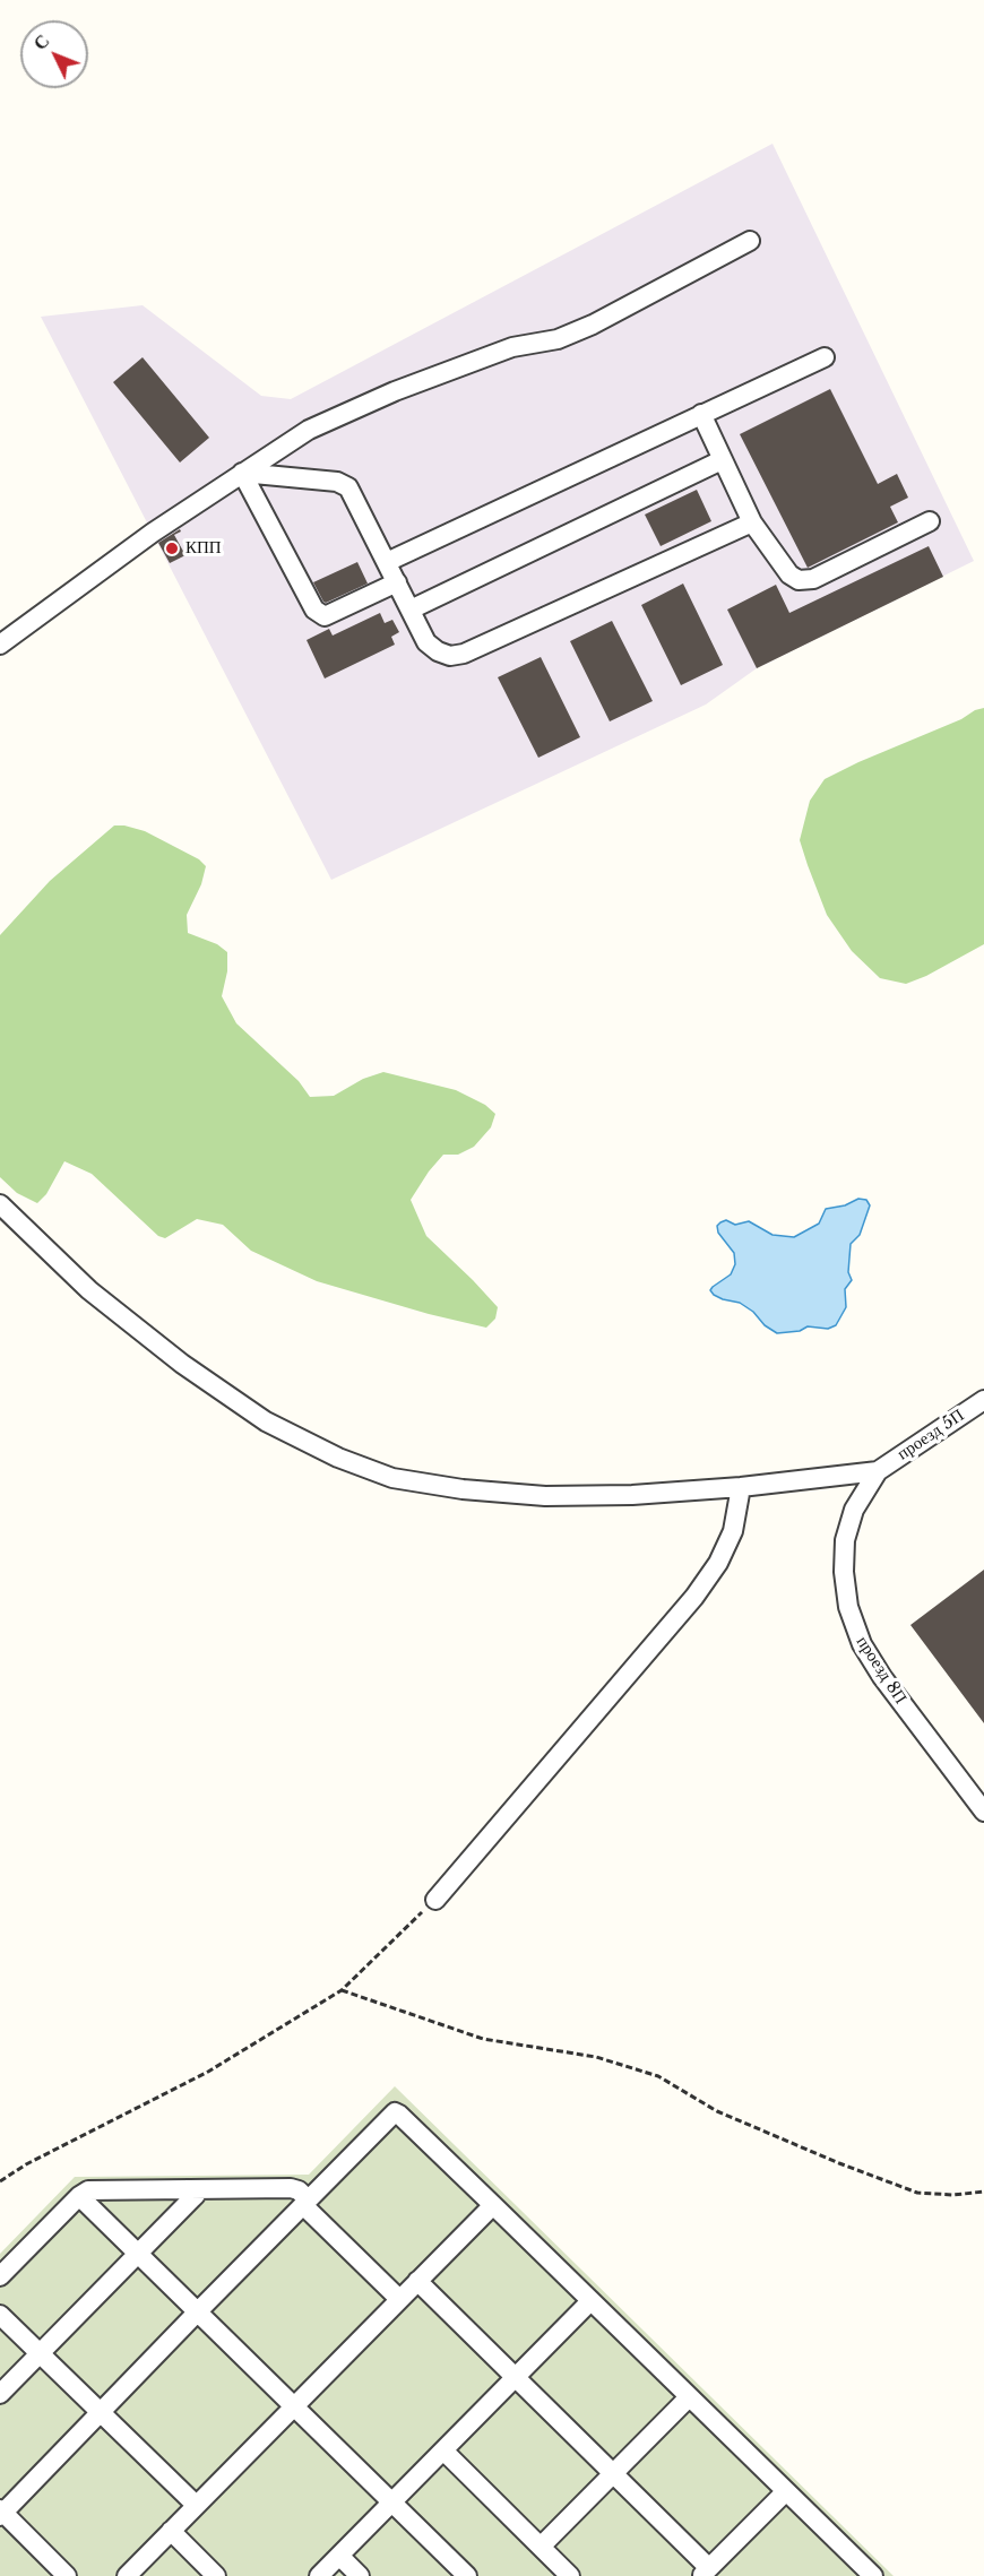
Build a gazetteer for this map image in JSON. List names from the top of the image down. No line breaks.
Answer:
{"streets":{"street":["проезд 5П","проезд 8П"]},"crossings":[["проезд 5П","проезд 8П"]],"places":["КПП"],"north":"top left"}
